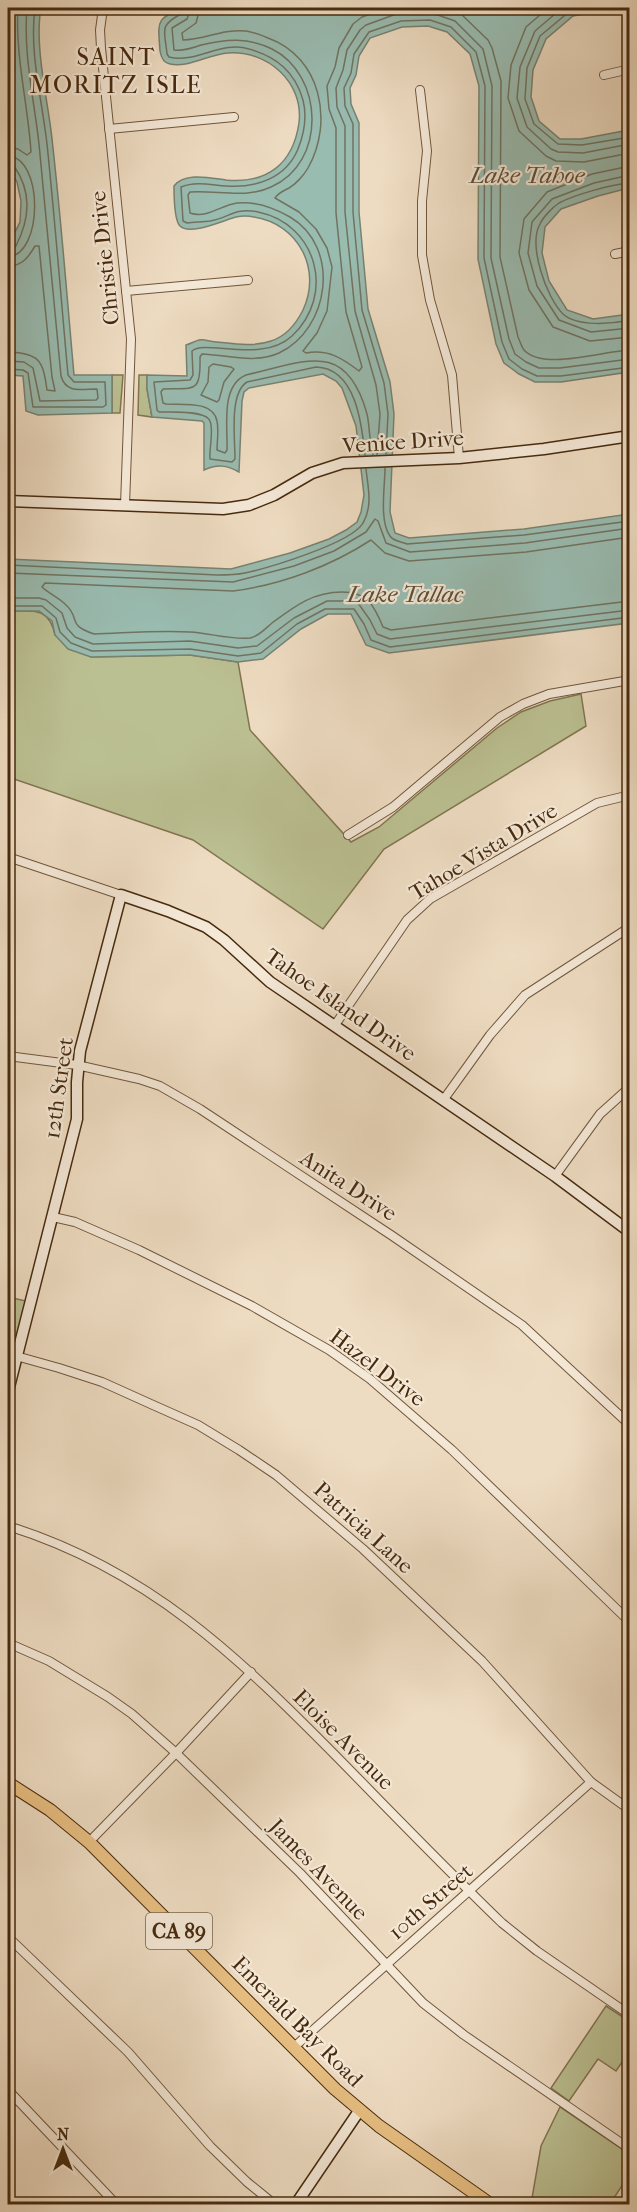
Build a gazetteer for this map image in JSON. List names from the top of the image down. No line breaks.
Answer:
{"streets":{"main road":["CA 89","Emerald Bay Road"],"street":["Christie Drive","Venice Drive","Tahoe Vista Drive","Tahoe Island Drive","12th Street","Anita Drive","Hazel Drive","Patricia Lane","Eloise Avenue","James Avenue","10th Street"]},"crossings":[["Christie Drive","Venice Drive"],["Tahoe Vista Drive","Tahoe Island Drive"],["Tahoe Island Drive","12th Street"],["12th Street","Anita Drive"],["12th Street","Hazel Drive"],["12th Street","Patricia Lane"],["Patricia Lane","10th Street"],["Eloise Avenue","10th Street"],["James Avenue","10th Street"],["10th Street","Emerald Bay Road"]],"districts":["SAINT MORITZ ISLE"],"water":["Lake Tahoe","Lake Tallac"],"north":"top"}
